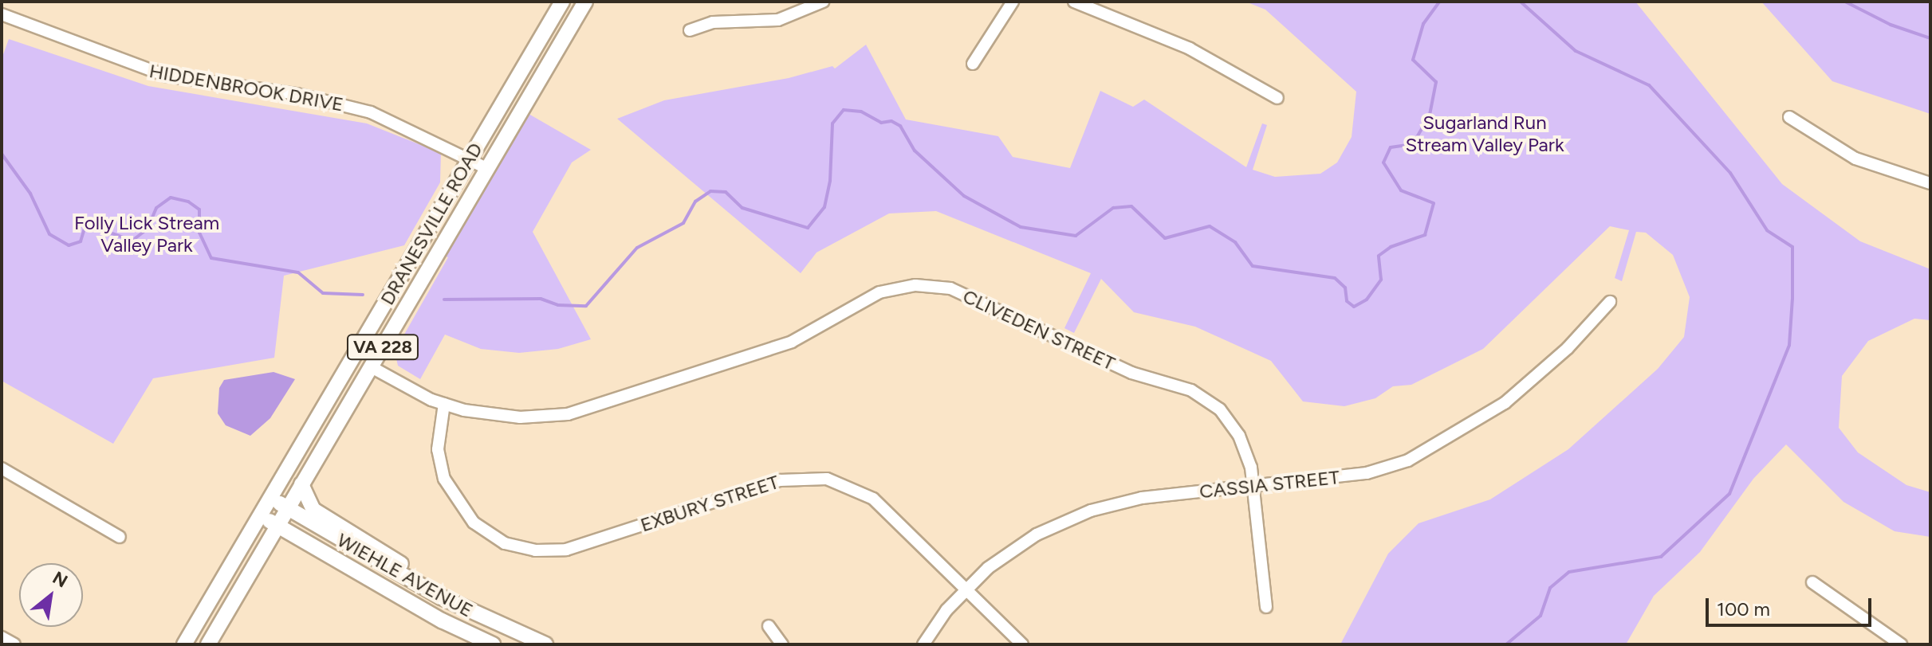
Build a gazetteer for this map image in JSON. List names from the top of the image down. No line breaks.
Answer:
{"streets":{"main road":["DRANESVILLE ROAD","VA 228","WIEHLE AVENUE"],"street":["HIDDENBROOK DRIVE","CLIVEDEN STREET","CASSIA STREET","EXBURY STREET"]},"crossings":[["HIDDENBROOK DRIVE","DRANESVILLE ROAD"],["DRANESVILLE ROAD","CLIVEDEN STREET"],["DRANESVILLE ROAD","WIEHLE AVENUE"],["CLIVEDEN STREET","CASSIA STREET"],["CLIVEDEN STREET","EXBURY STREET"],["CASSIA STREET","EXBURY STREET"]],"parks":["Sugarland Run Stream Valley Park","Folly Lick Stream Valley Park"],"scale_bar":"100 m","north":"top right"}
